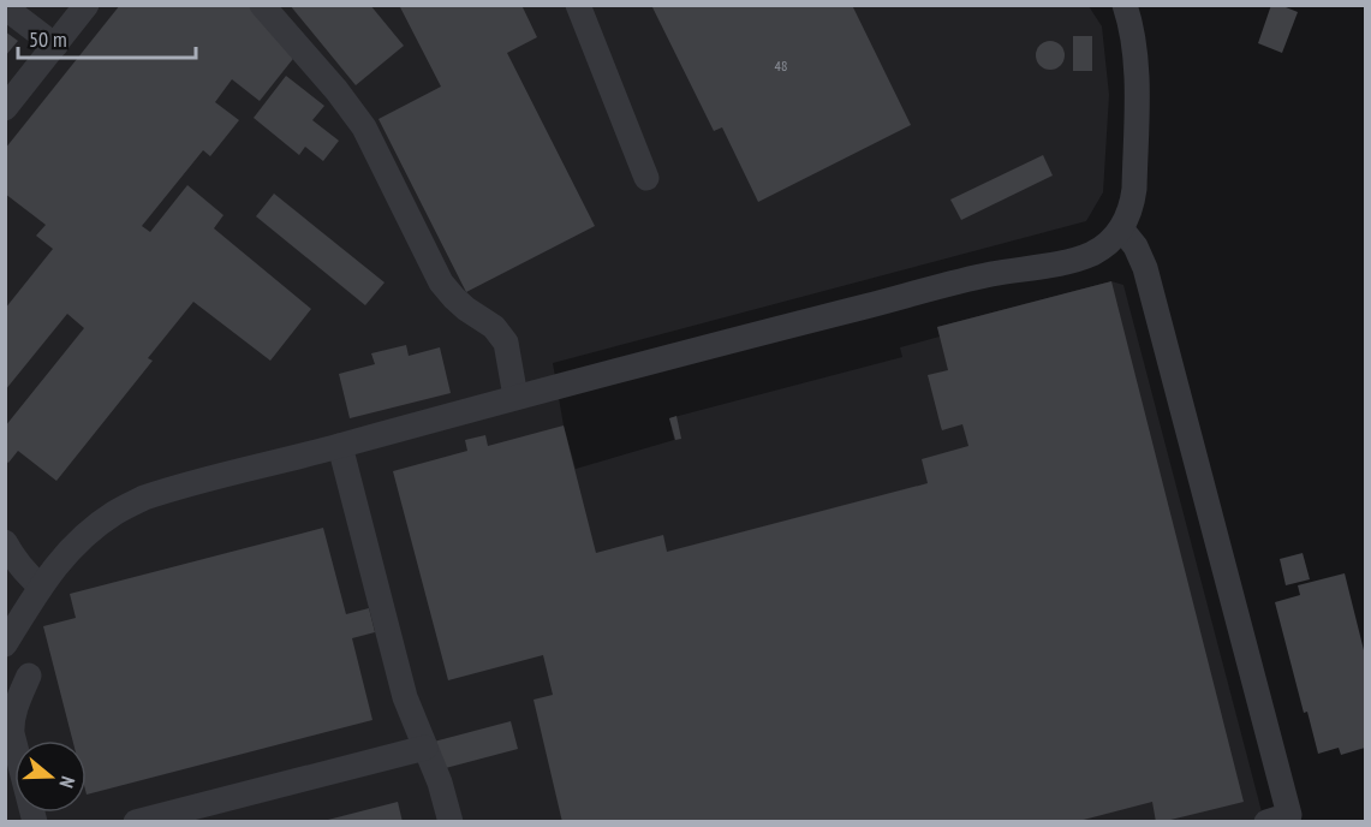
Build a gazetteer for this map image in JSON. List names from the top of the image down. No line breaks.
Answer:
{"house_numbers":["48"],"scale_bar":"50 m","north":"right"}
